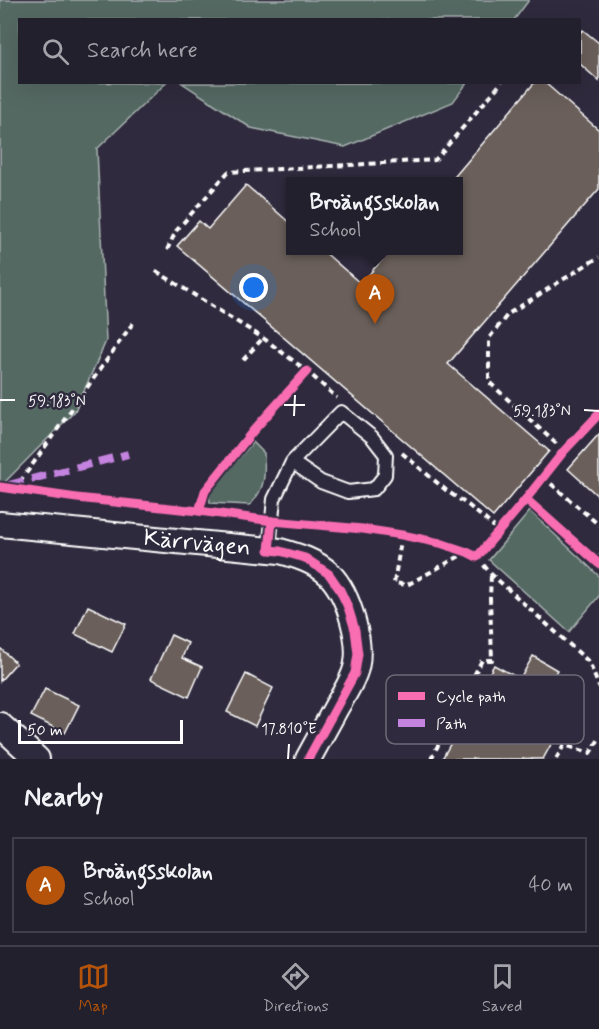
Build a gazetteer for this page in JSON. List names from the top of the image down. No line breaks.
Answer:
{"streets":{"street":["Kärrvägen"]},"legend":["Cycle path","Path"],"scale_bar":"50 m","page":{"search":"Search here","popup":["Broängsskolan","School"],"pins":"A","scale":"50 m","heading":"Nearby","list":[{"mark":"A","name":"Broängsskolan","note":"School","value":"40 m"}],"nav":["Map","Directions","Saved"]},"coordinates":["59.183°N","17.810°E"]}
